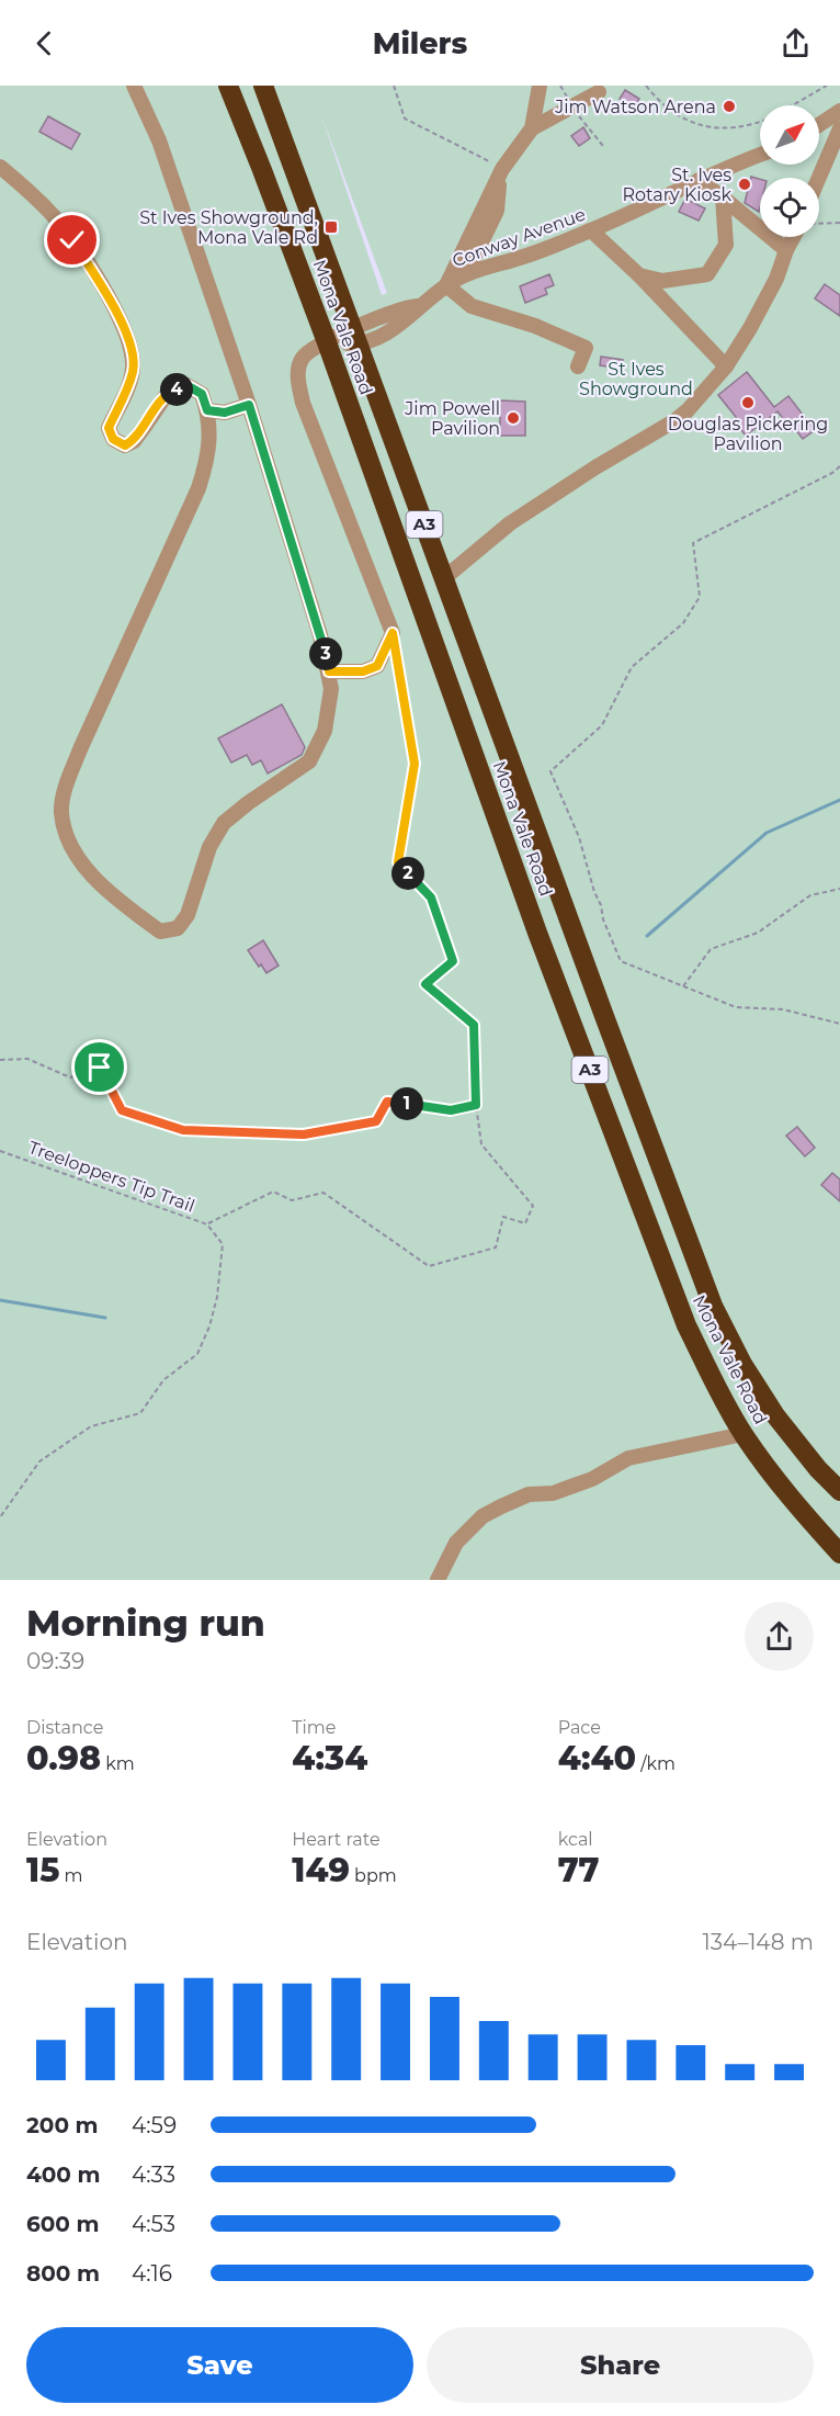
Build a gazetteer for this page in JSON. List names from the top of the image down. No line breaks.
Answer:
{"streets":{"highway":["Mona Vale Road","A3"],"street":["Conway Avenue"],"path":["Treeloppers Tip Trail"]},"parks":["St Ives Showground"],"places":{"other":["Jim Watson Arena","St. Ives Rotary Kiosk","Douglas Pickering Pavilion","Jim Powell Pavilion"],"transit":["St Ives Showground, Mona Vale Rd"]},"north":"top right","page":{"header":"Milers","pins":["4","3","2","1"],"heading":["Morning run","09:39"],"stats":[["Distance","0.98 km"],["Time","4:34"],["Pace","4:40 /km"],["Elevation","15 m"],["Heart rate","149 bpm"],["kcal","77"]],"chart":["Elevation","134–148 m"],"list":[{"name":"200 m","note":"4:59"},{"name":"400 m","note":"4:33"},{"name":"600 m","note":"4:53"},{"name":"800 m","note":"4:16"}],"buttons":["Save","Share"]}}
